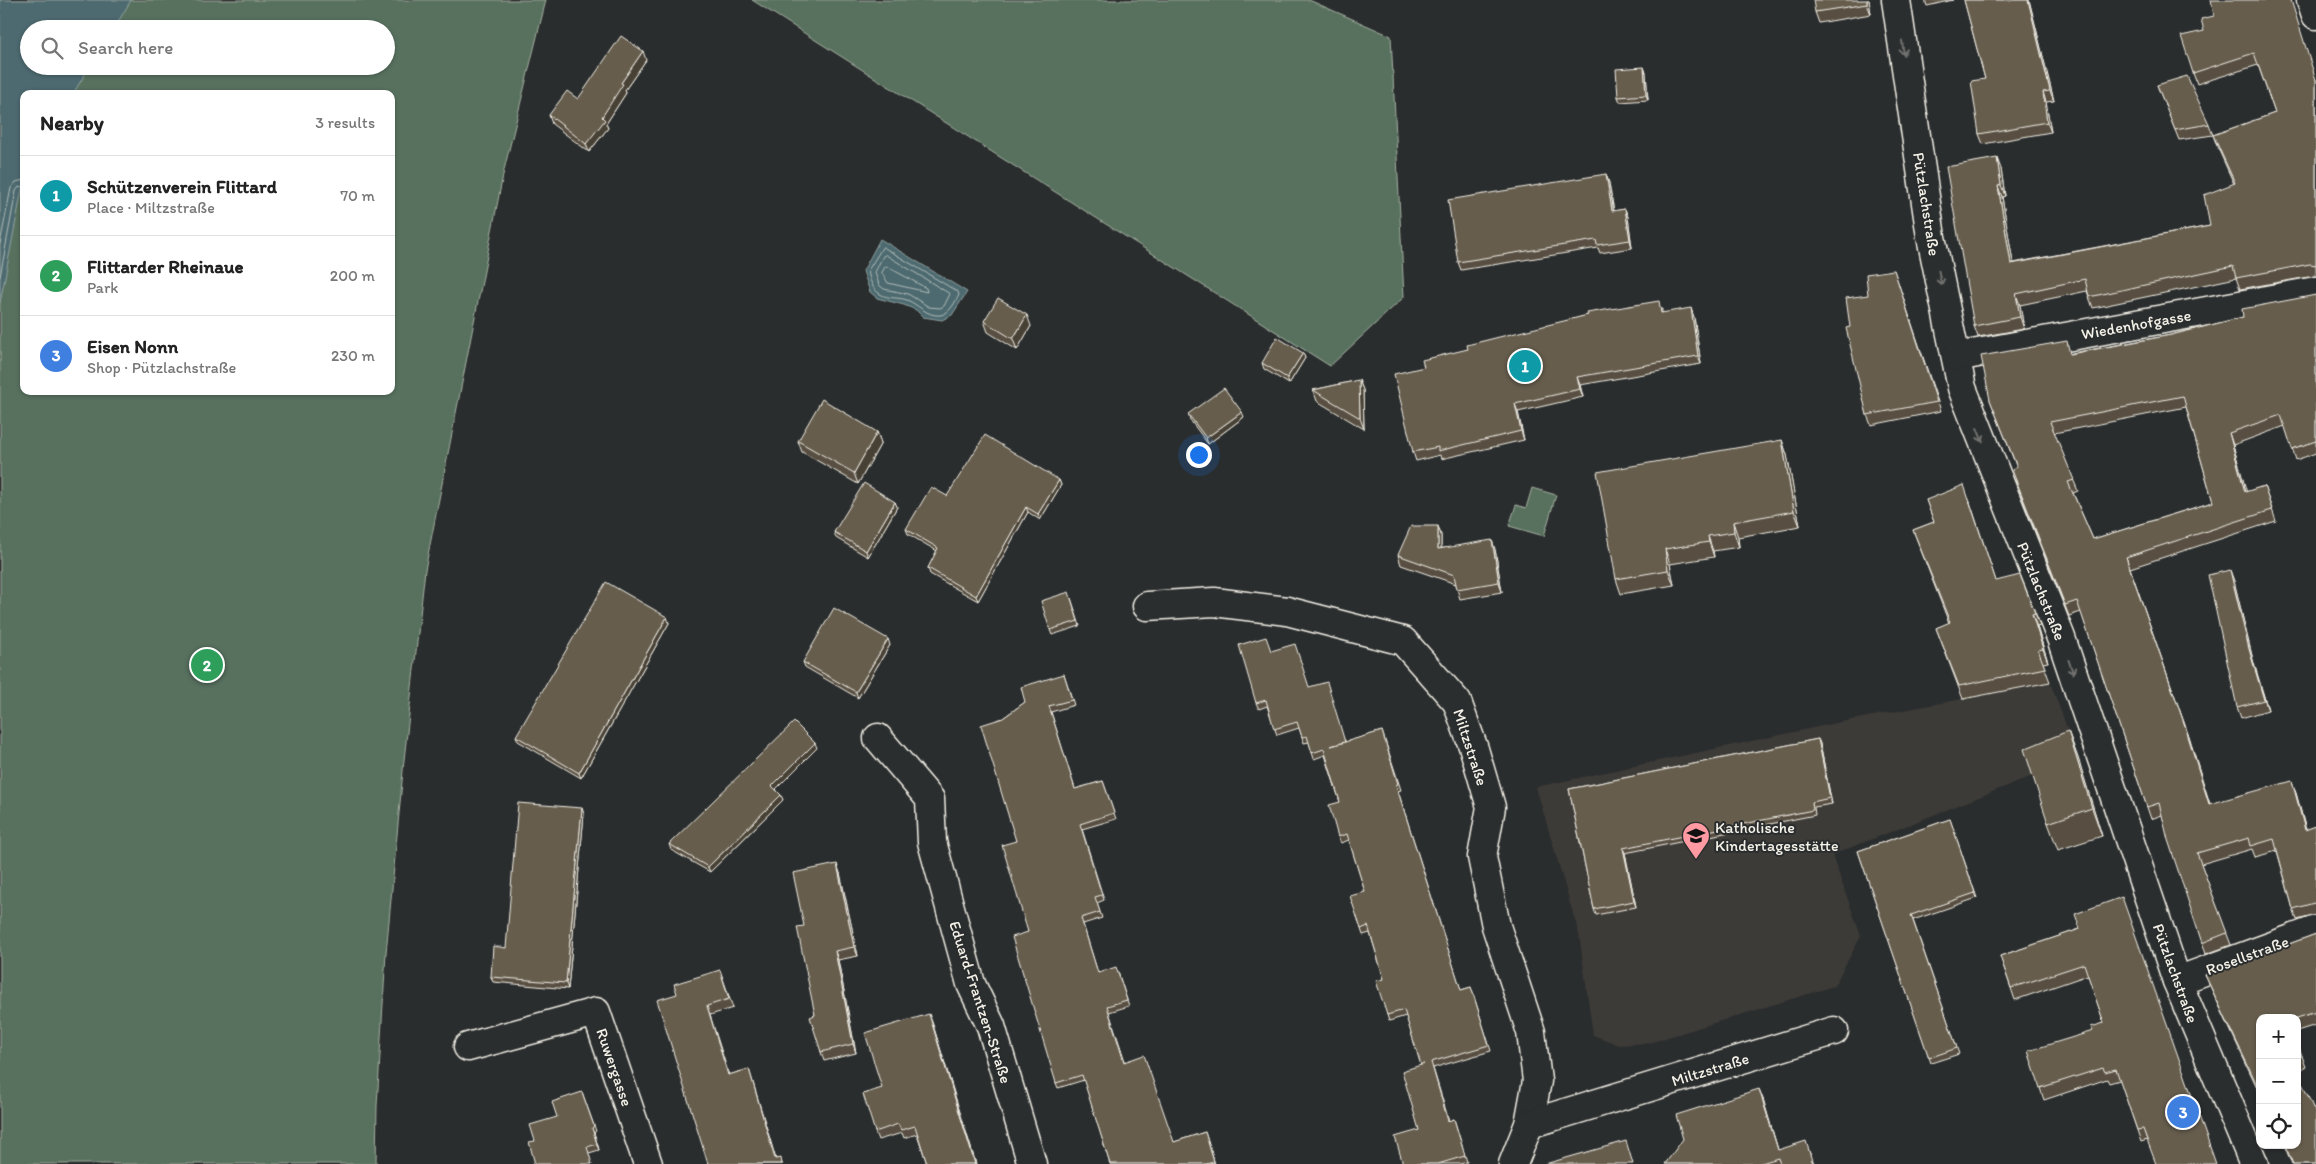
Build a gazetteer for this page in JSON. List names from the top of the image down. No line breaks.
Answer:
{"streets":{"street":["Pützlachstraße","Wiedenhofgasse","Miltzstraße","Rosellstraße","Eduard-Frantzen-Straße","Ruwergasse"]},"crossings":[["Pützlachstraße","Wiedenhofgasse"],["Pützlachstraße","Rosellstraße"]],"one_way":["Pützlachstraße"],"places":{"school or university":["Katholische Kindertagesstätte"]},"page":{"search":"Search here","heading":["Nearby","3 results"],"list":[{"mark":"1","name":"Schützenverein Flittard","note":"Place · Miltzstraße","value":"70 m"},{"mark":"2","name":"Flittarder Rheinaue","note":"Park","value":"200 m"},{"mark":"3","name":"Eisen Nonn","note":"Shop · Pützlachstraße","value":"230 m"}],"pins":["1","2","3"],"map_buttons":["+","−"]}}
